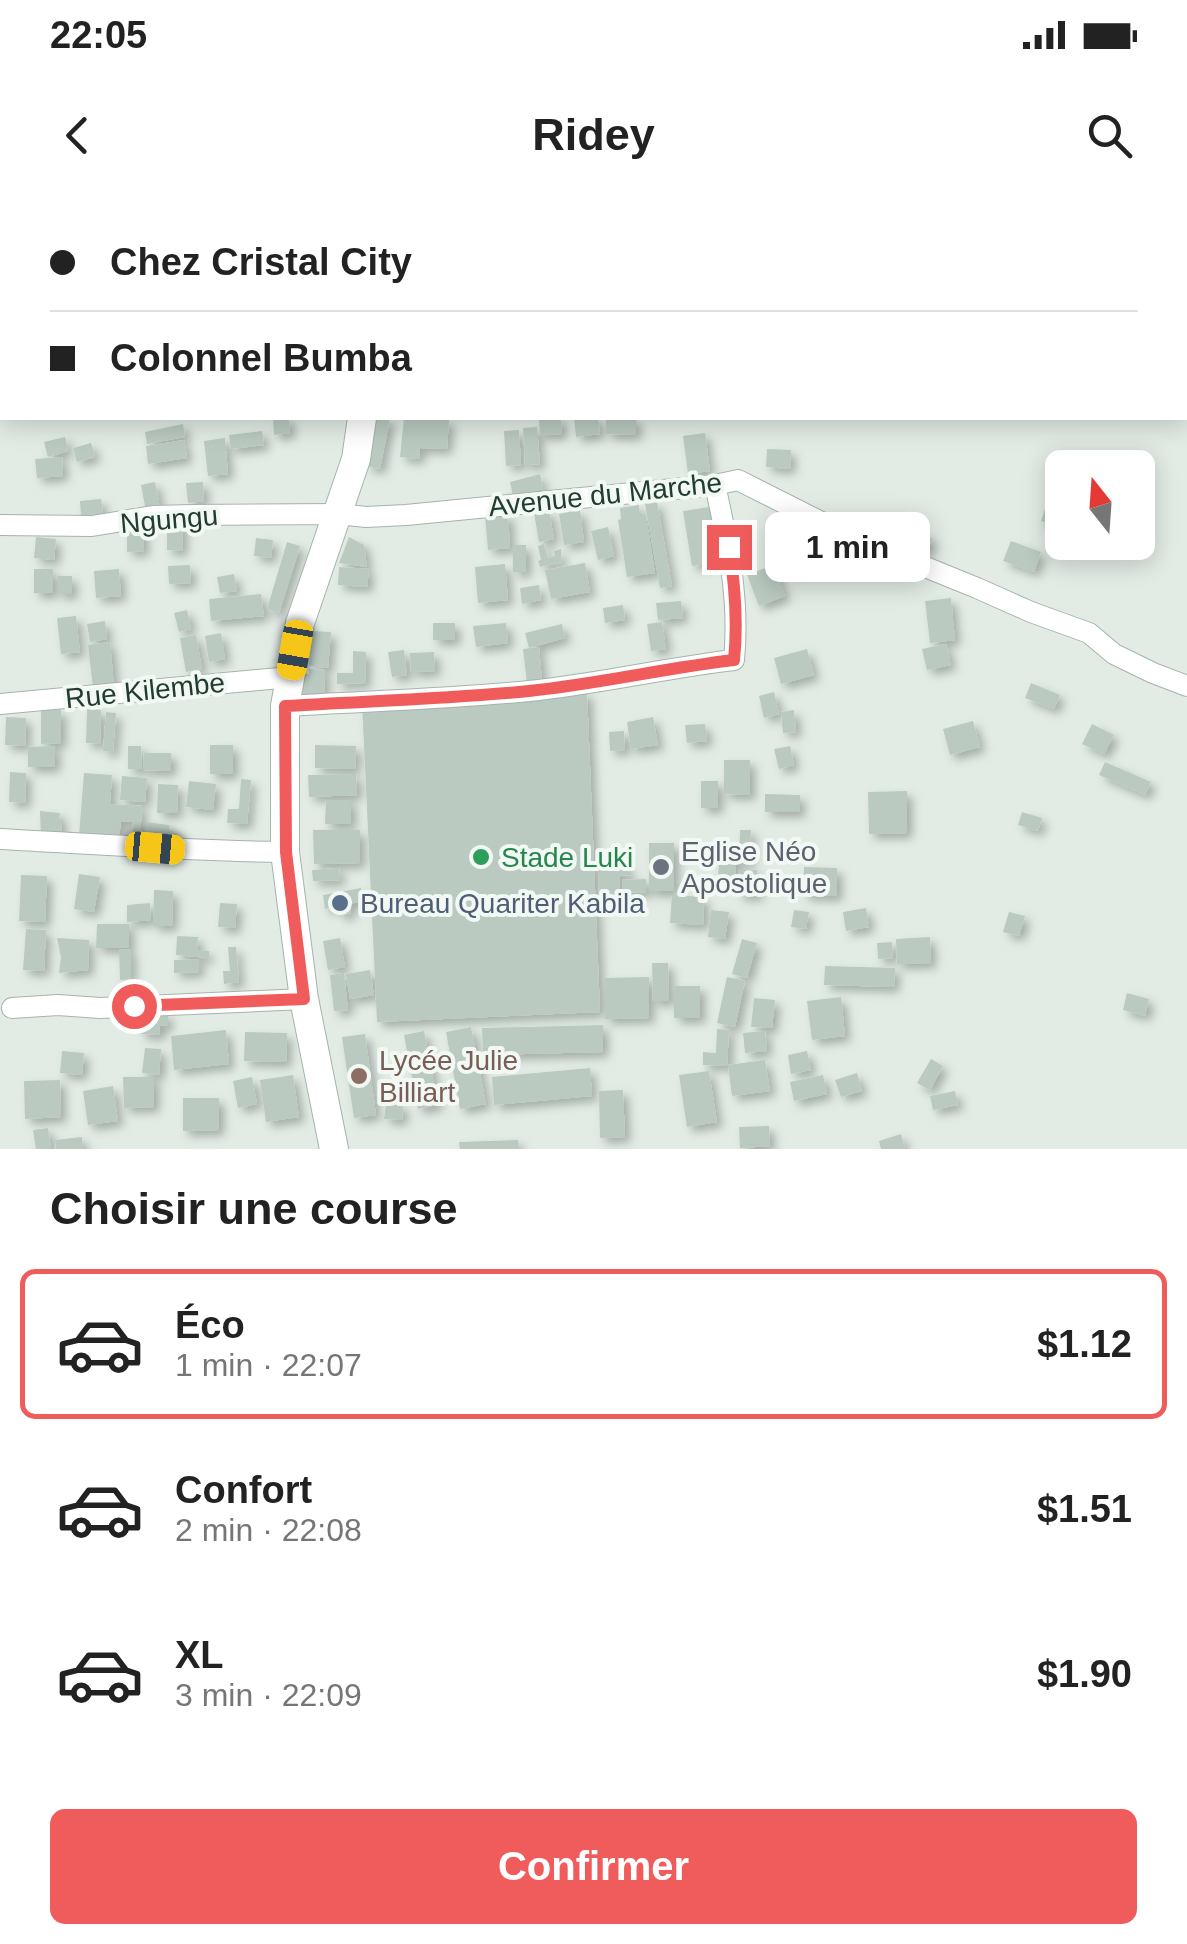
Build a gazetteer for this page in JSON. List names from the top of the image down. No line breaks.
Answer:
{"streets":{"street":["Avenue du Marche","Ngungu","Rue Kilembe"]},"crossings":[["Avenue du Marche","Ngungu"]],"places":["Stade Luki","Eglise Néo Apostolique","Bureau Quariter Kabila","Lycée Julie Billiart"],"north":"top","page":{"status":"22:05","header":"Ridey","banner":["Chez Cristal City","Colonnel Bumba"],"bubble":"1 min","heading":"Choisir une course","list":[{"name":"Éco","note":"1 min · 22:07","value":"$1.12"},{"name":"Confort","note":"2 min · 22:08","value":"$1.51"},{"name":"XL","note":"3 min · 22:09","value":"$1.90"}],"buttons":"Confirmer"}}
